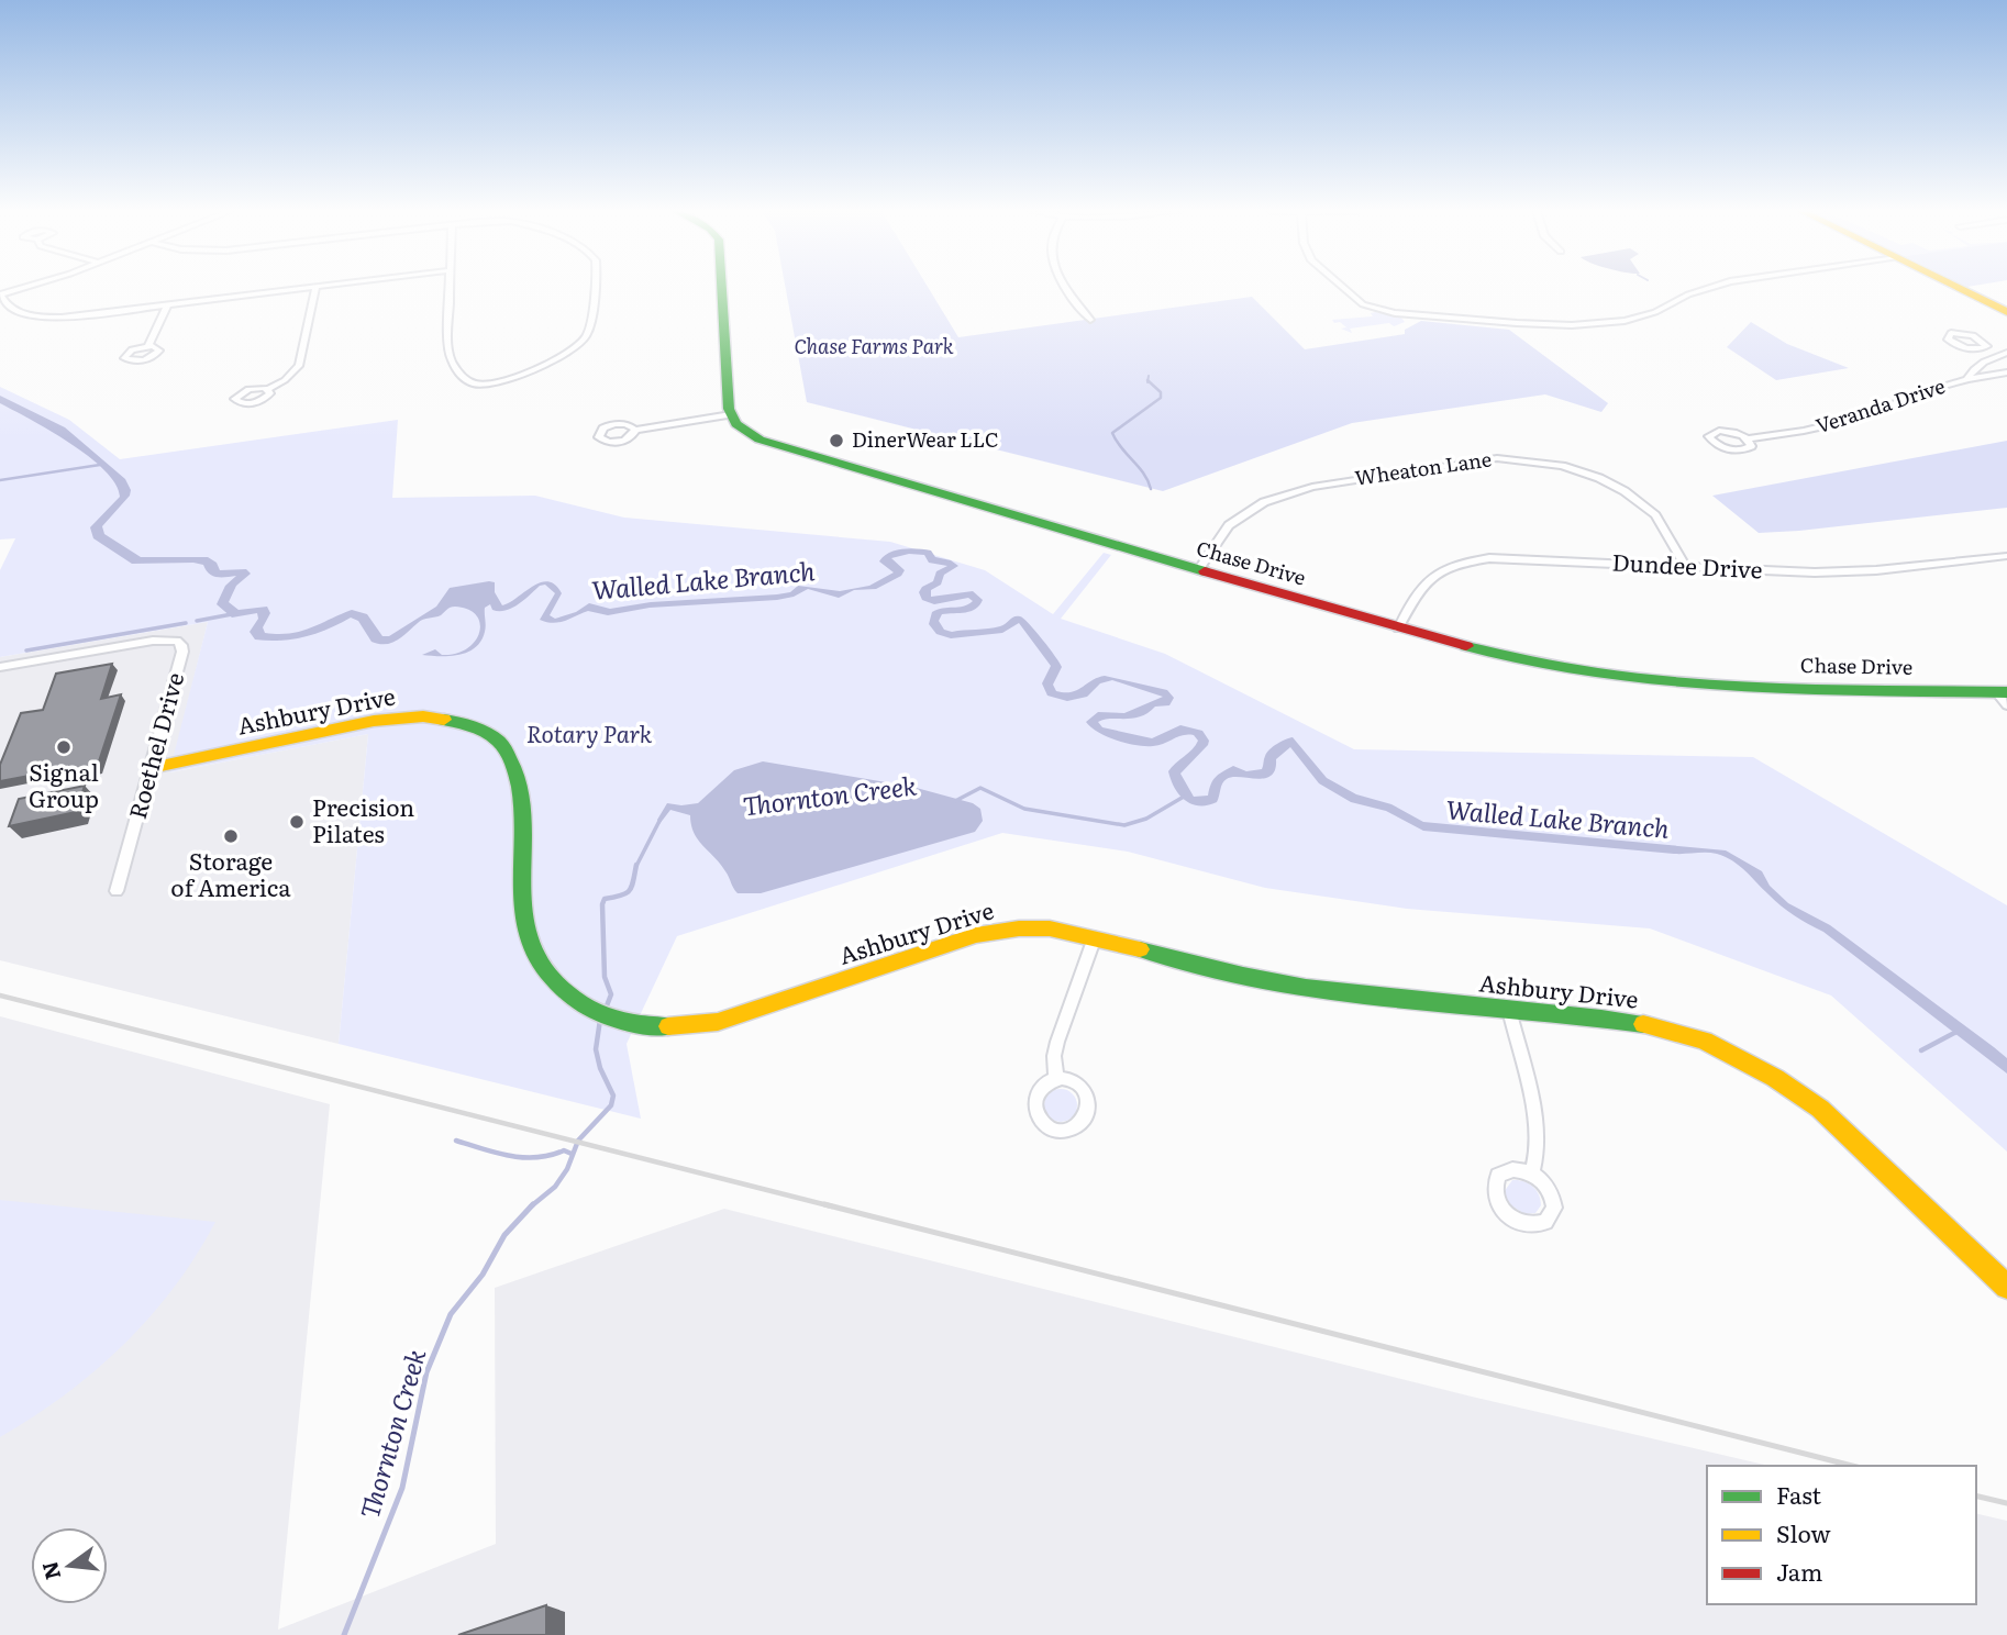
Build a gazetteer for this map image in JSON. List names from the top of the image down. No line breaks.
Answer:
{"streets":{"street":["Veranda Drive","Wheaton Lane","Chase Drive","Dundee Drive","Ashbury Drive","Roethel Drive"]},"crossings":[["Wheaton Lane","Chase Drive"],["Wheaton Lane","Dundee Drive"],["Chase Drive","Dundee Drive"],["Ashbury Drive","Roethel Drive"]],"water":["Walled Lake Branch","Thornton Creek"],"parks":["Chase Farms Park","Rotary Park"],"places":["DinerWear LLC","Signal Group","Precision Pilates","Storage of America"],"legend":["Fast","Slow","Jam"],"north":"left"}
